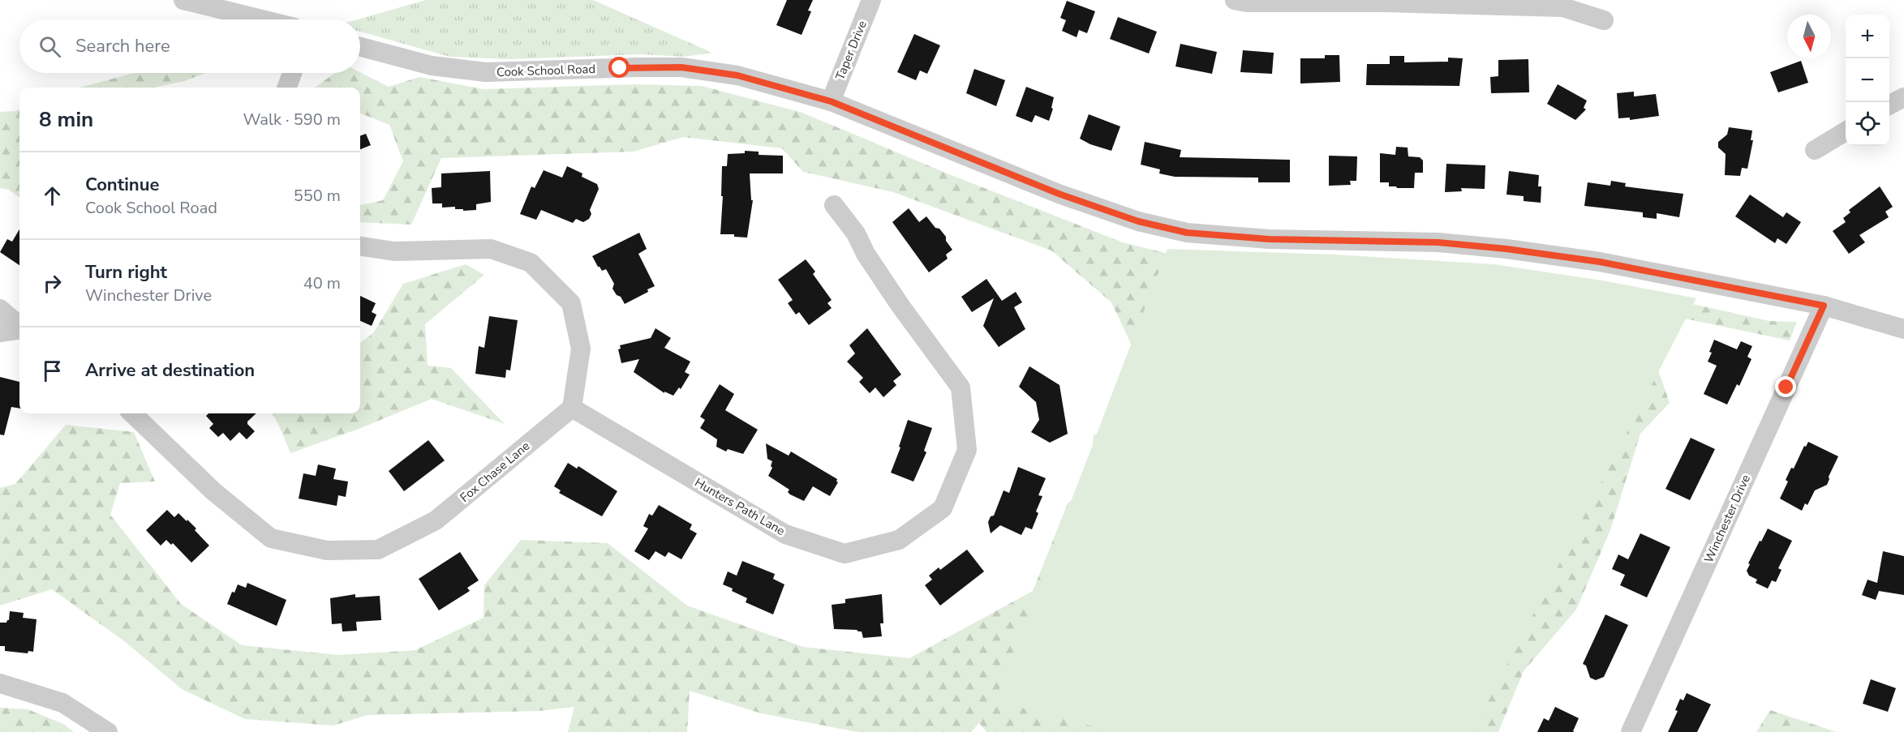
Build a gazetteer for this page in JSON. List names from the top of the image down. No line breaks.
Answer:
{"streets":{"street":["Taper Drive","Cook School Road","Fox Chase Lane","Hunters Path Lane","Winchester Drive"]},"crossings":[["Taper Drive","Cook School Road"],["Cook School Road","Winchester Drive"],["Fox Chase Lane","Hunters Path Lane"]],"north":"bottom","page":{"map_buttons":["+","−"],"search":"Search here","heading":["8 min","Walk · 590 m"],"list":[["Continue","Cook School Road","550 m"],["Turn right","Winchester Drive","40 m"],"Arrive at destination"]}}
